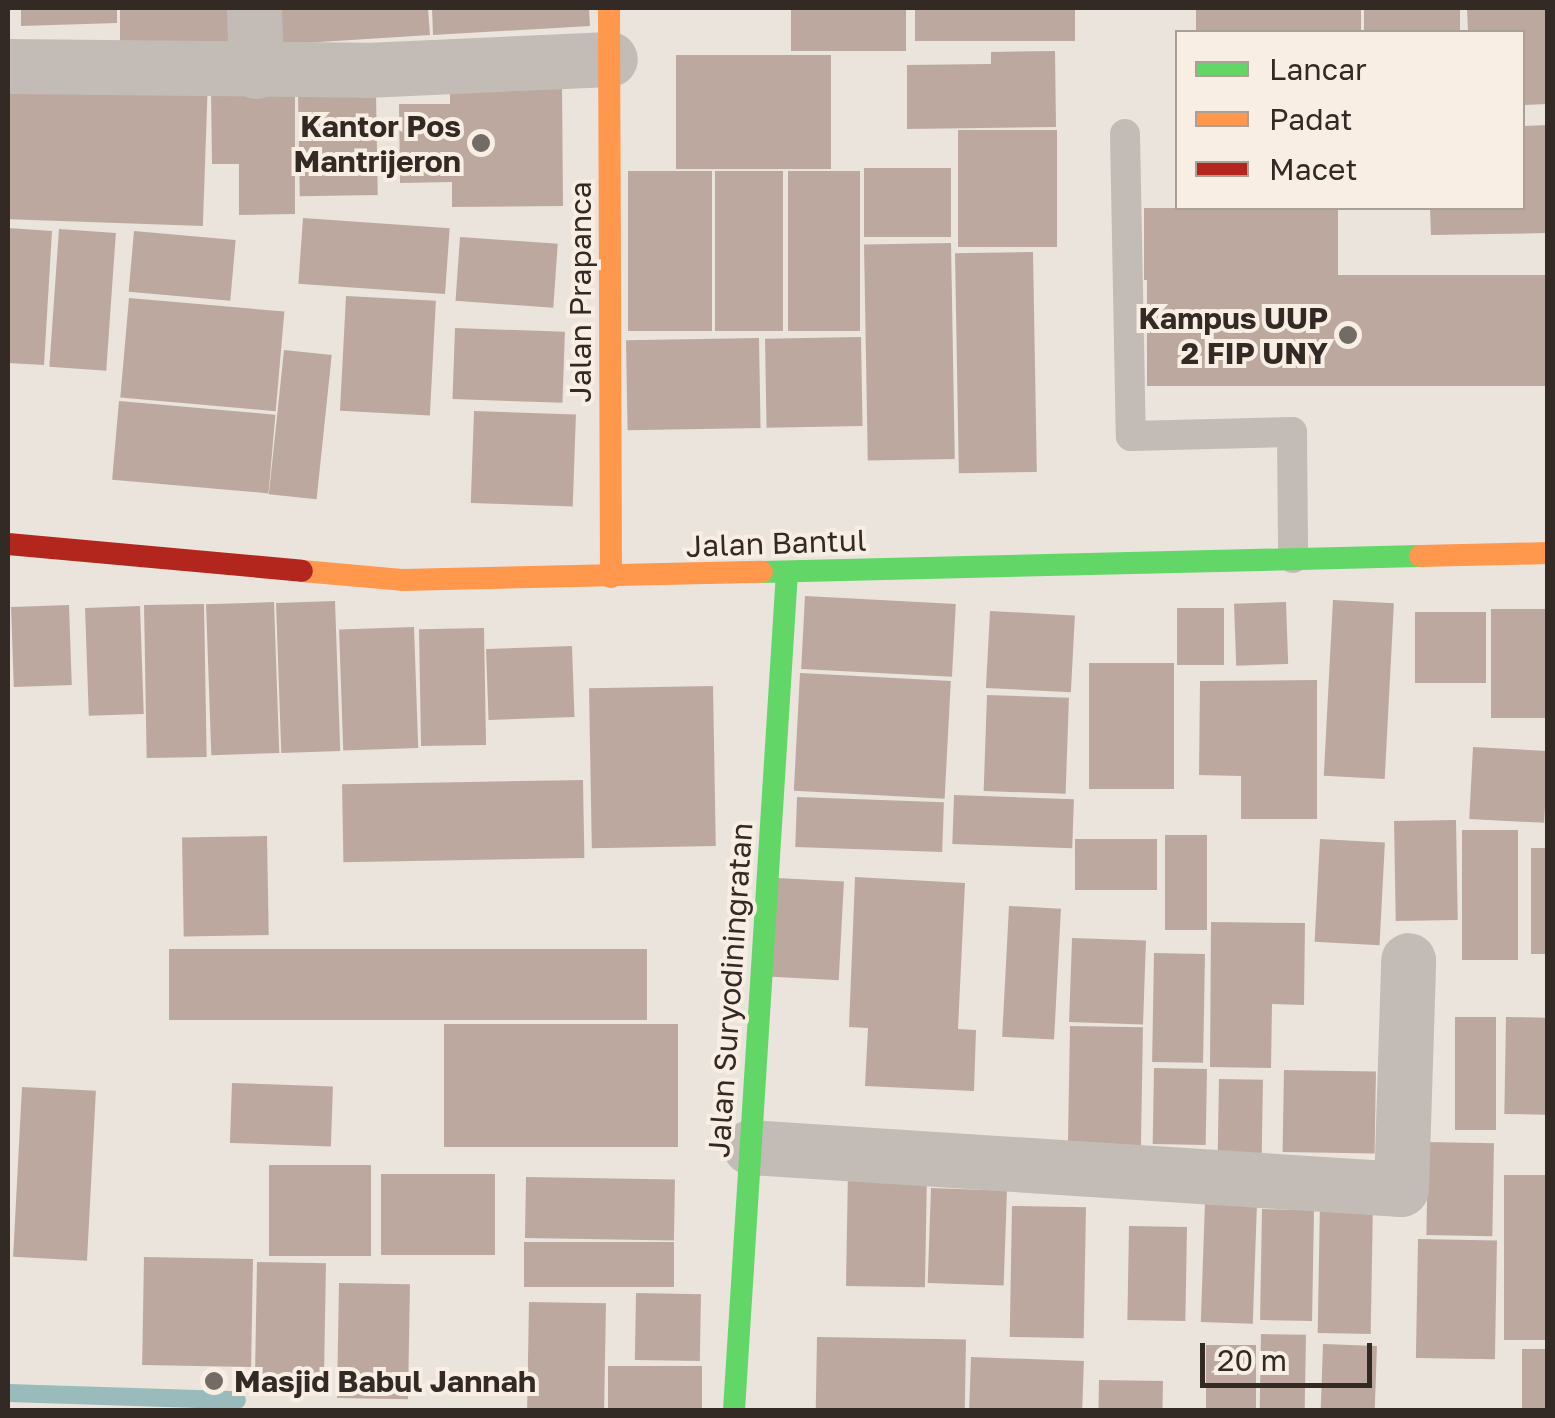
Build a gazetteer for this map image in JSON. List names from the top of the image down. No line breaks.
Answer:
{"streets":{"main road":["Jalan Prapanca","Jalan Bantul","Jalan Suryodiningratan"]},"crossings":[["Jalan Prapanca","Jalan Bantul"],["Jalan Bantul","Jalan Suryodiningratan"]],"places":["Kantor Pos Mantrijeron","Kampus UUP 2 FIP UNY","Masjid Babul Jannah"],"legend":["Lancar","Padat","Macet"],"scale_bar":"20 m"}
